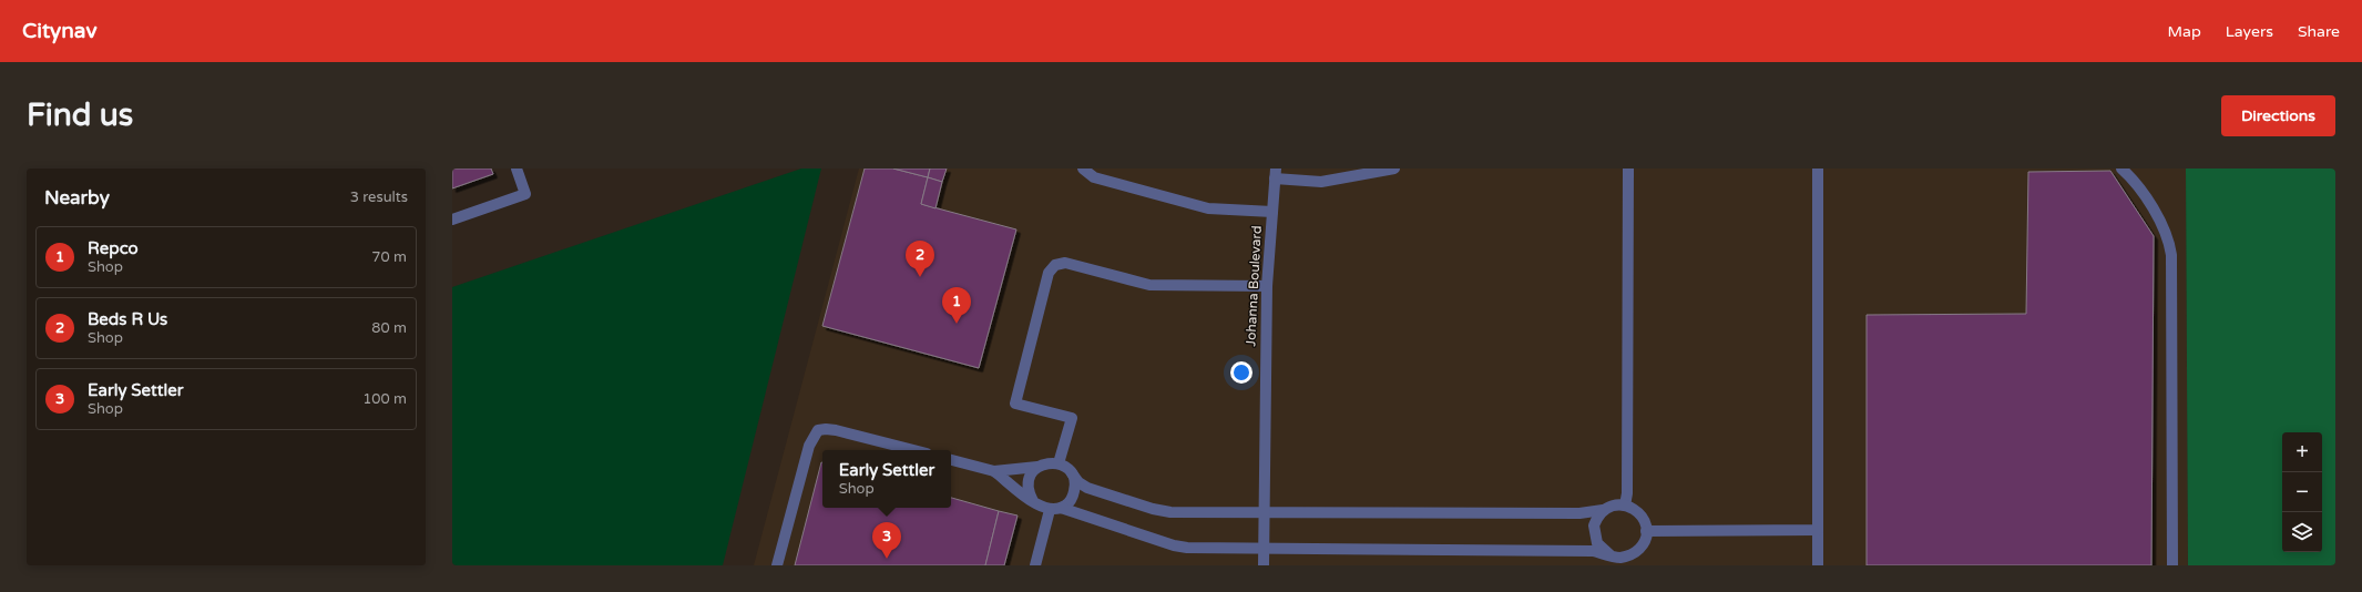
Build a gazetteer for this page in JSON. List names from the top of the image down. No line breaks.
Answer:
{"streets":{"street":["Johanna Boulevard"]},"page":{"header":"Citynav","nav":["Map","Layers","Share"],"buttons":"Directions","title":"Find us","heading":["Nearby","3 results"],"list":[{"mark":"1","name":"Repco","note":"Shop","value":"70 m"},{"mark":"2","name":"Beds R Us","note":"Shop","value":"80 m"},{"mark":"3","name":"Early Settler","note":"Shop","value":"100 m"}],"pins":["2","1","3"],"map_buttons":["+","−"],"popup":["Early Settler","Shop"]}}
